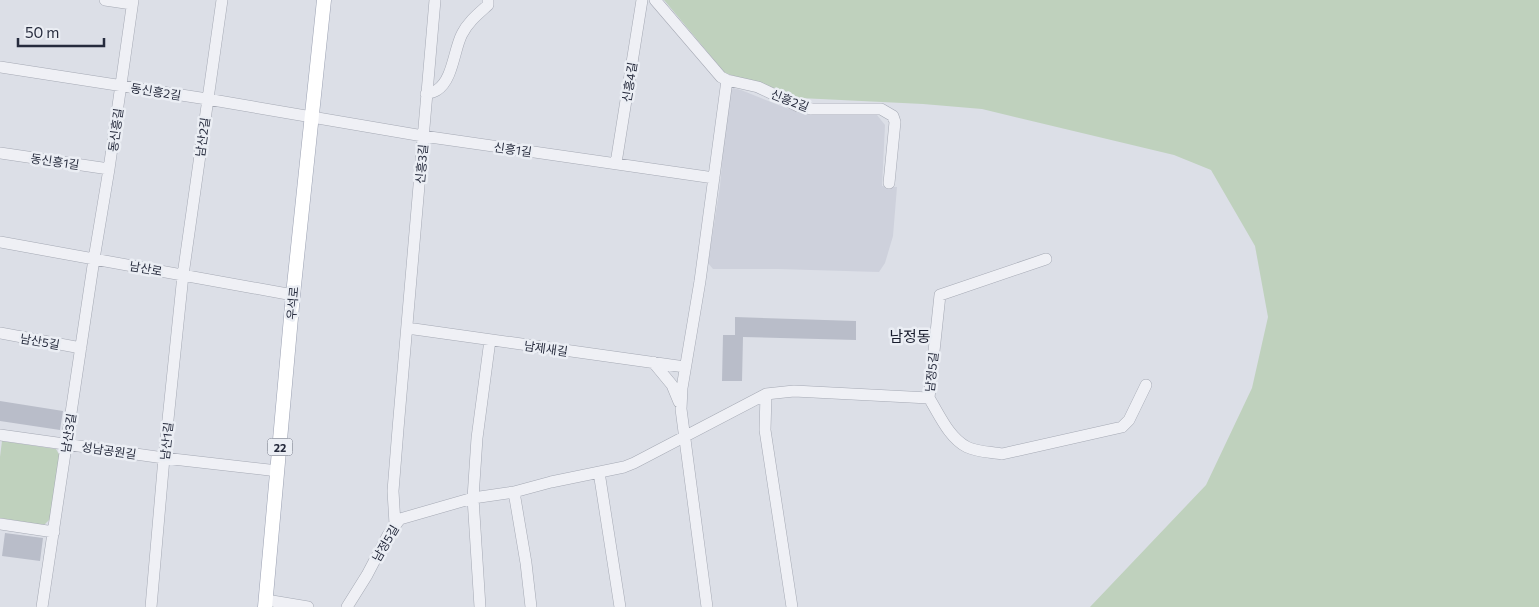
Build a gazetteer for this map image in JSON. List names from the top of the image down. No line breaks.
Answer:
{"streets":{"main road":["우석로","22"],"street":["신흥4길","동신흥2길","신흥2길","동신흥길","남산2길","신흥1길","동신흥1길","신흥3길","남산로","남산5길","남제새길","남정5길","남산3길","남산1길","성남공원길"]},"crossings":[["신흥4길","신흥1길"],["동신흥2길","동신흥길"],["동신흥2길","남산2길"],["동신흥2길","신흥1길"],["동신흥2길","우석로"],["동신흥길","동신흥1길"],["동신흥길","남산로"],["동신흥길","남산3길"],["남산2길","남산로"],["남산2길","남산1길"],["신흥1길","신흥3길"],["신흥1길","우석로"],["신흥3길","남제새길"],["남산로","우석로"],["남산로","남산3길"],["남산로","남산1길"],["우석로","성남공원길"],["남산5길","남산3길"],["남산3길","성남공원길"],["남산1길","성남공원길"]],"districts":["남정동"],"scale_bar":"50 m"}
